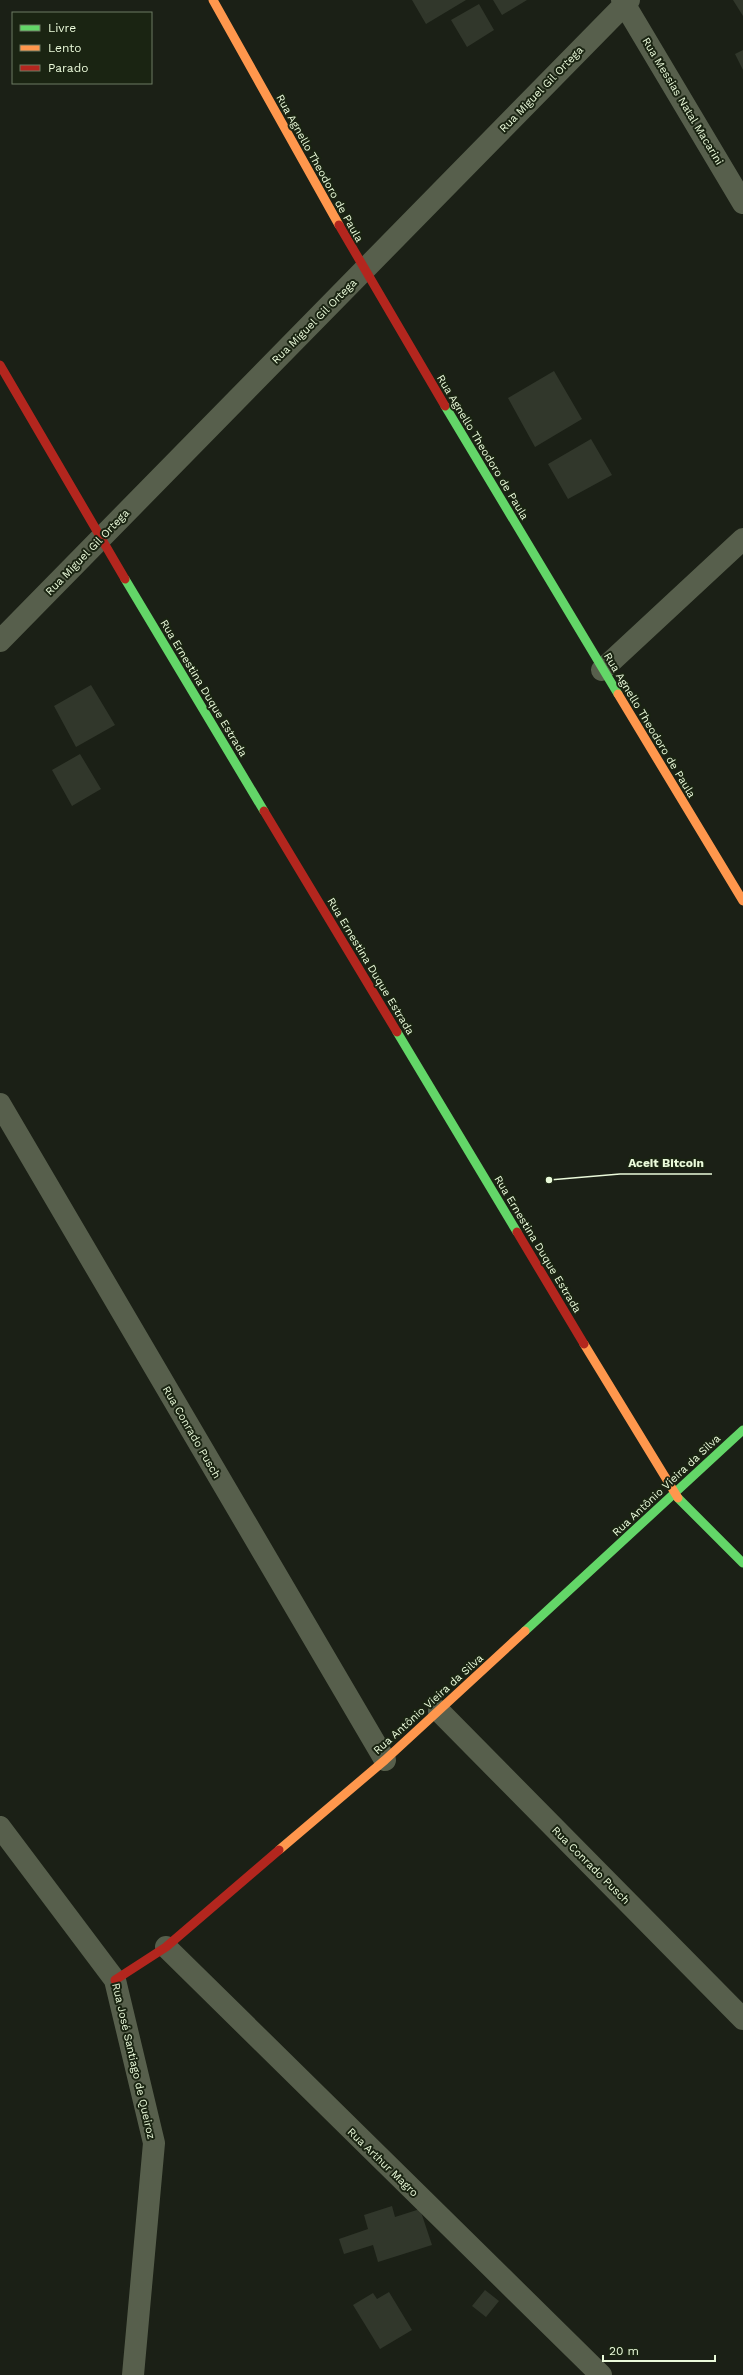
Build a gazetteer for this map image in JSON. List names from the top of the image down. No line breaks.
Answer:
{"streets":{"street":["Rua Miguel Gil Ortega","Rua Messias Natal Macarini","Rua Agnello Theodoro de Paula","Rua Ernestina Duque Estrada","Rua Conrado Pusch","Rua Antônio Vieira da Silva","Rua José Santiago de Queiroz","Rua Arthur Magro"]},"crossings":[["Rua Miguel Gil Ortega","Rua Messias Natal Macarini"],["Rua Miguel Gil Ortega","Rua Agnello Theodoro de Paula"],["Rua Miguel Gil Ortega","Rua Ernestina Duque Estrada"],["Rua Ernestina Duque Estrada","Rua Antônio Vieira da Silva"],["Rua Conrado Pusch","Rua Antônio Vieira da Silva"],["Rua Antônio Vieira da Silva","Rua José Santiago de Queiroz"],["Rua Antônio Vieira da Silva","Rua Arthur Magro"]],"places":["Aceit Bitcoin"],"legend":["Livre","Lento","Parado"],"scale_bar":"20 m"}
